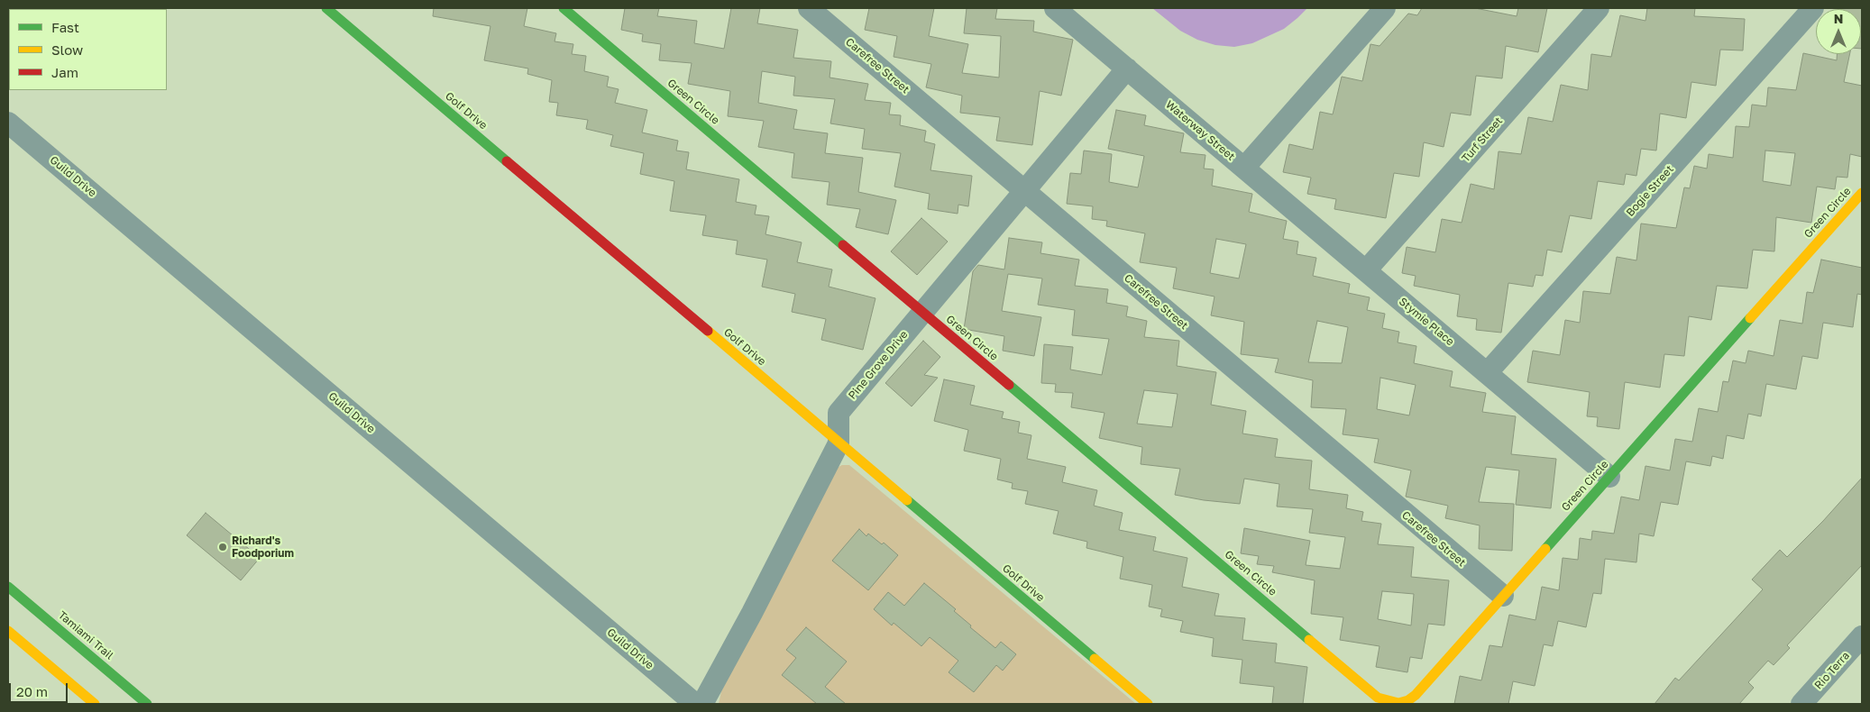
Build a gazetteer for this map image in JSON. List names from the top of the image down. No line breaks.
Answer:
{"streets":{"street":["Carefree Street","Green Circle","Golf Drive","Waterway Street","Turf Street","Guild Drive","Bogie Street","Stymie Place","Pine Grove Drive","Tamiami Trail","Rio Terra"]},"crossings":[["Carefree Street","Green Circle"],["Carefree Street","Pine Grove Drive"],["Green Circle","Stymie Place"],["Green Circle","Pine Grove Drive"],["Golf Drive","Pine Grove Drive"],["Waterway Street","Stymie Place"],["Waterway Street","Pine Grove Drive"],["Turf Street","Stymie Place"],["Bogie Street","Stymie Place"]],"places":["Richard's Foodporium"],"legend":["Fast","Slow","Jam"],"scale_bar":"20 m","north":"top"}
